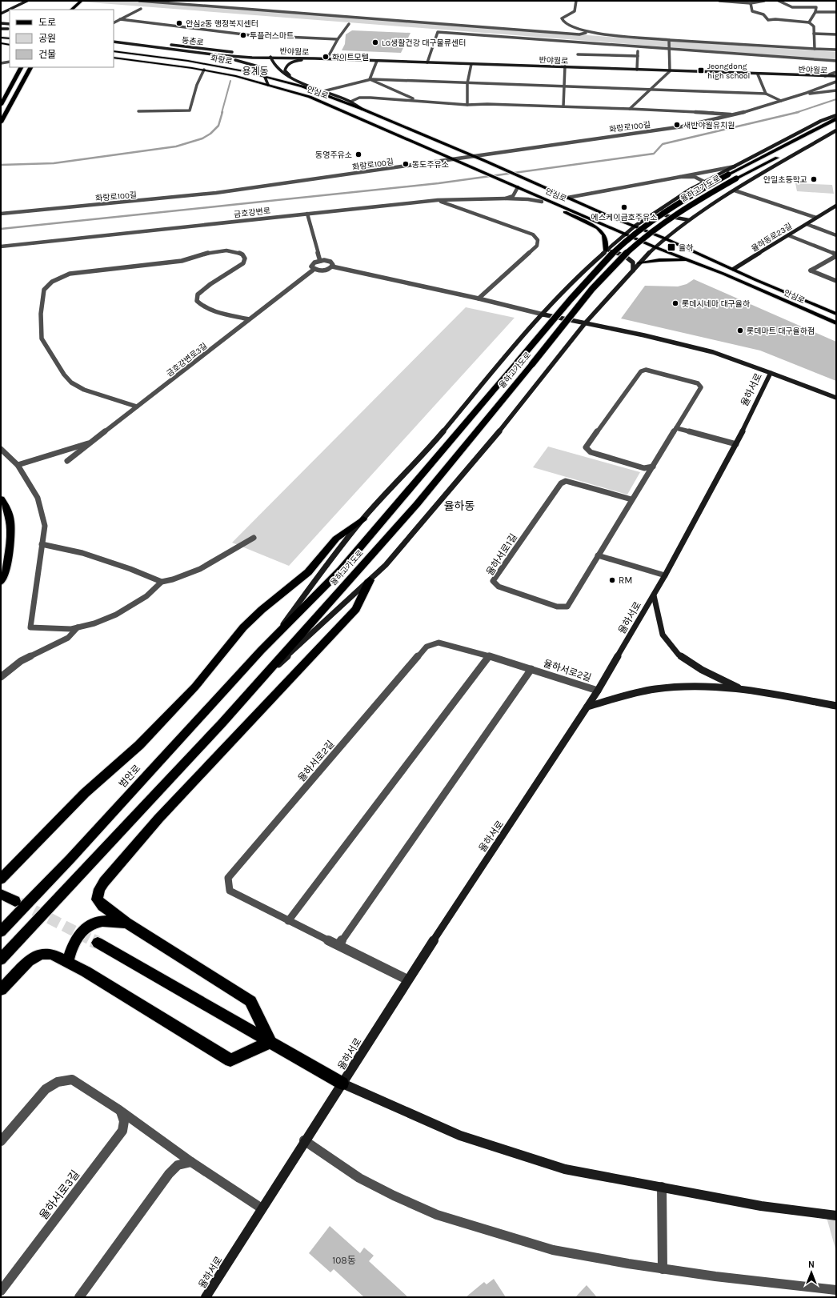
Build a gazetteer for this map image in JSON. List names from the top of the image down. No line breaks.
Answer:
{"streets":{"highway":["율하고가도로","범안로"],"main road":["동촌로","반야월로","화랑로","안심로","율하동로23길","율하서로"],"street":["화랑로100길","금호강변로","금호강변로3길","율하서로1길","율하서로2길","율하서로3길"]},"crossings":[["동촌로","반야월로"],["화랑로","안심로"],["안심로","화랑로100길"],["안심로","율하동로23길"],["율하고가도로","범안로"],["율하서로","율하서로2길"]],"districts":["용계동","율하동"],"places":{"other":["안심2동 행정복지센터","투플러스마트","LG생활건강 대구물류센터","화이트모텔","새반야월유치원","동영주유소","동도주유소","안일초등학교","에스케이금호주유소","롯데시네마 대구율하","롯데마트 대구율하점","RM"],"transit":["Jeongdong high school","율하"]},"house_numbers":["108동"],"legend":["도로","공원","건물"],"north":"top"}
